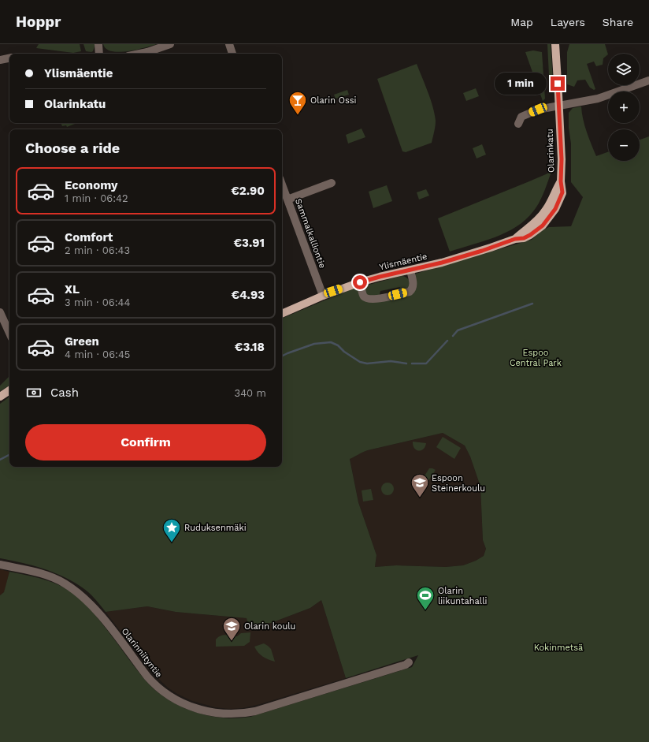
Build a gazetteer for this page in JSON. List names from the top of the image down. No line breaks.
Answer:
{"streets":{"main road":["Olarinkatu","Ylismäentie"],"street":["Sammalkalliontie","Olarinniityntie"]},"crossings":[["Olarinkatu","Ylismäentie"],["Sammalkalliontie","Ylismäentie"]],"parks":["Espoo Central Park","Kokinmetsä"],"places":{"bar":["Olarin Ossi"],"school or university":["Espoon Steinerkoulu","Olarin koulu"],"place":["Ruduksenmäki"],"sports":["Olarin liikuntahalli"]},"page":{"header":"Hoppr","nav":["Map","Layers","Share"],"map_buttons":["+","−"],"banner":["Ylismäentie","Olarinkatu"],"bubble":"1 min","heading":"Choose a ride","list":[{"name":"Economy","note":"1 min · 06:42","value":"€2.90"},{"name":"Comfort","note":"2 min · 06:43","value":"€3.91"},{"name":"XL","note":"3 min · 06:44","value":"€4.93"},{"name":"Green","note":"4 min · 06:45","value":"€3.18"}],"pay":["Cash","340 m"],"buttons":"Confirm"}}
